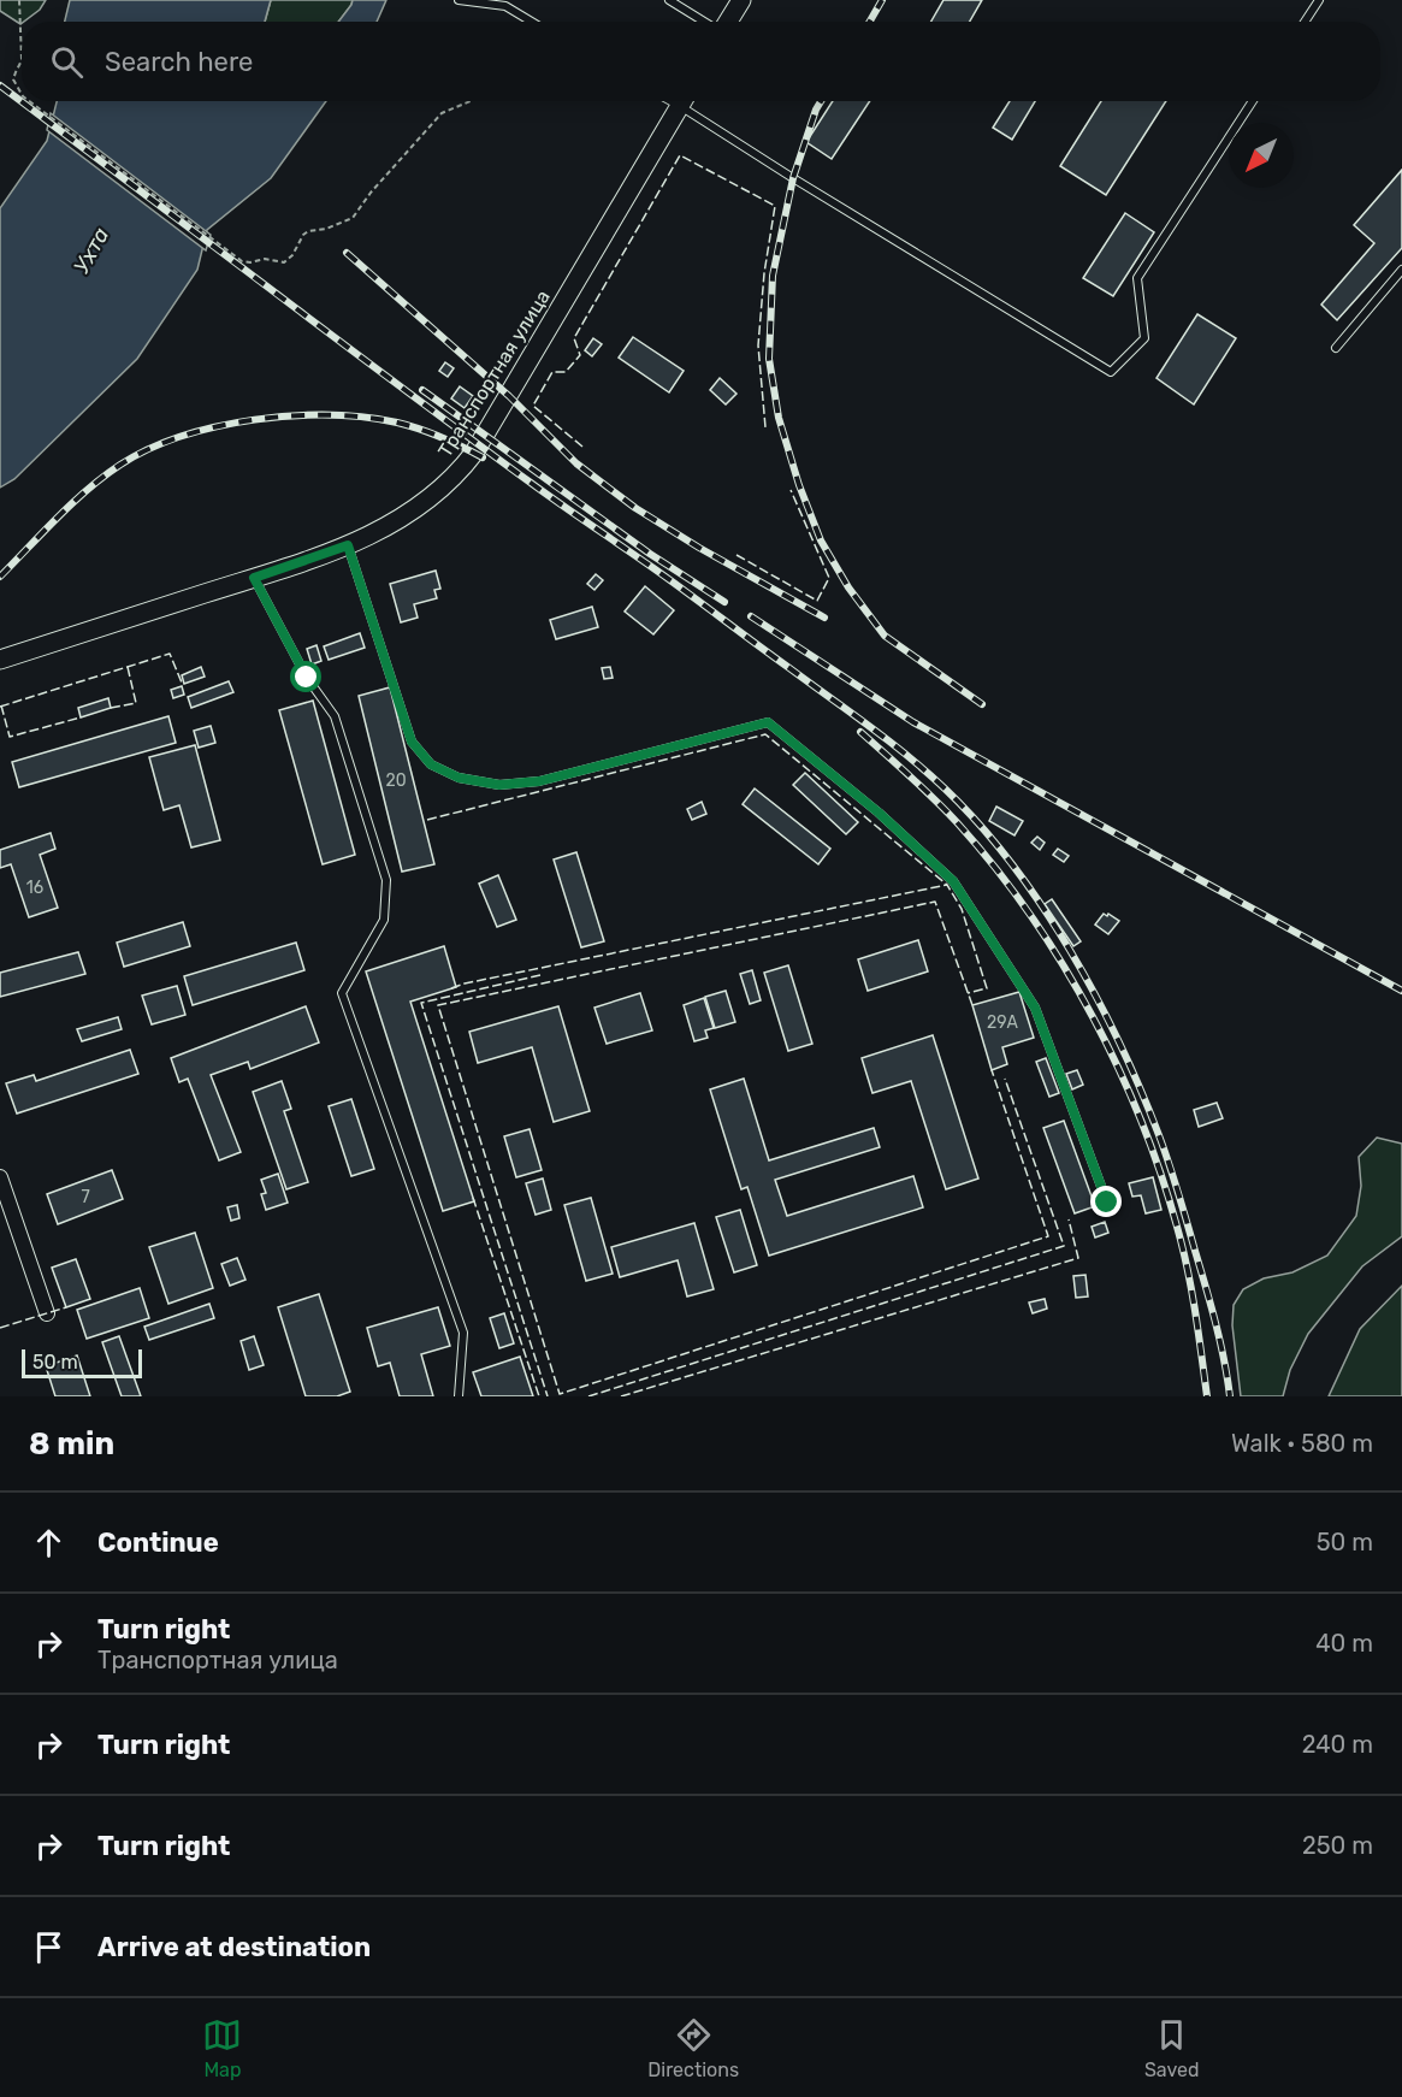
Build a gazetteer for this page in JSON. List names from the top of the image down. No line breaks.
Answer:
{"streets":{"street":["Транспортная улица"]},"water":["Ухта"],"house_numbers":["20","16","29А","7"],"scale_bar":"50 m","north":"bottom left","page":{"search":"Search here","scale":"50 m","heading":["8 min","Walk · 580 m"],"list":[["Continue","50 m"],["Turn right","Транспортная улица","40 m"],["Turn right","240 m"],["Turn right","250 m"],"Arrive at destination"],"nav":["Map","Directions","Saved"]}}
